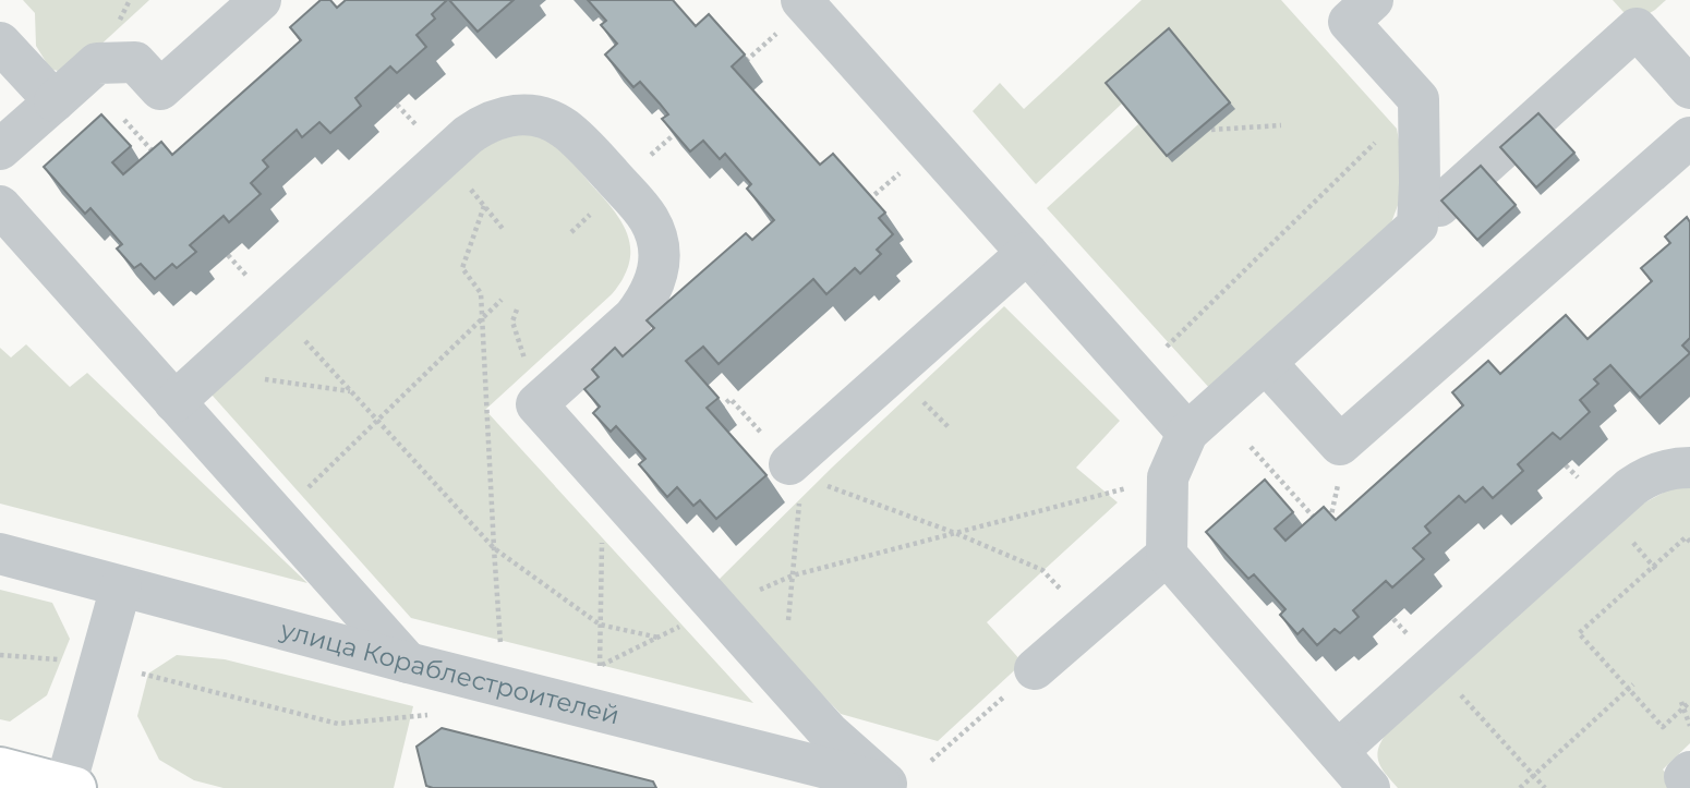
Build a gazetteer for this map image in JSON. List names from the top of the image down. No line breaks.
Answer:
{"streets":{"street":["улица Кораблестроителей"]}}
